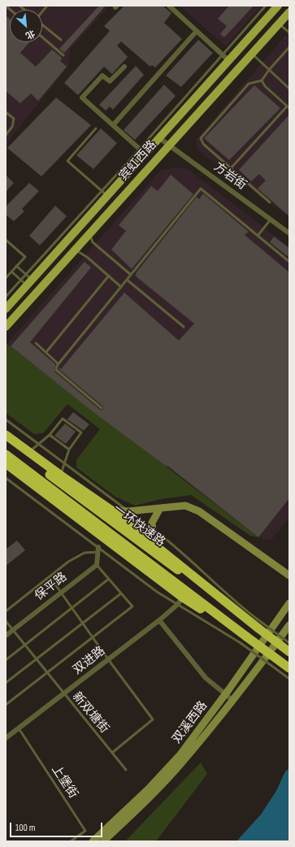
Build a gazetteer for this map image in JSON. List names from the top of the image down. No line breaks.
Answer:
{"streets":{"highway":["一环快速路"],"main road":["宾虹西路","双溪西路"],"street":["方岩街","保平路","双进路"],"lane":["新双塘街","上堡街"]},"crossings":[["宾虹西路","方岩街"],["保平路","新双塘街"],["双进路","新双塘街"],["双进路","上堡街"]],"scale_bar":"100 m","north":"bottom right"}
